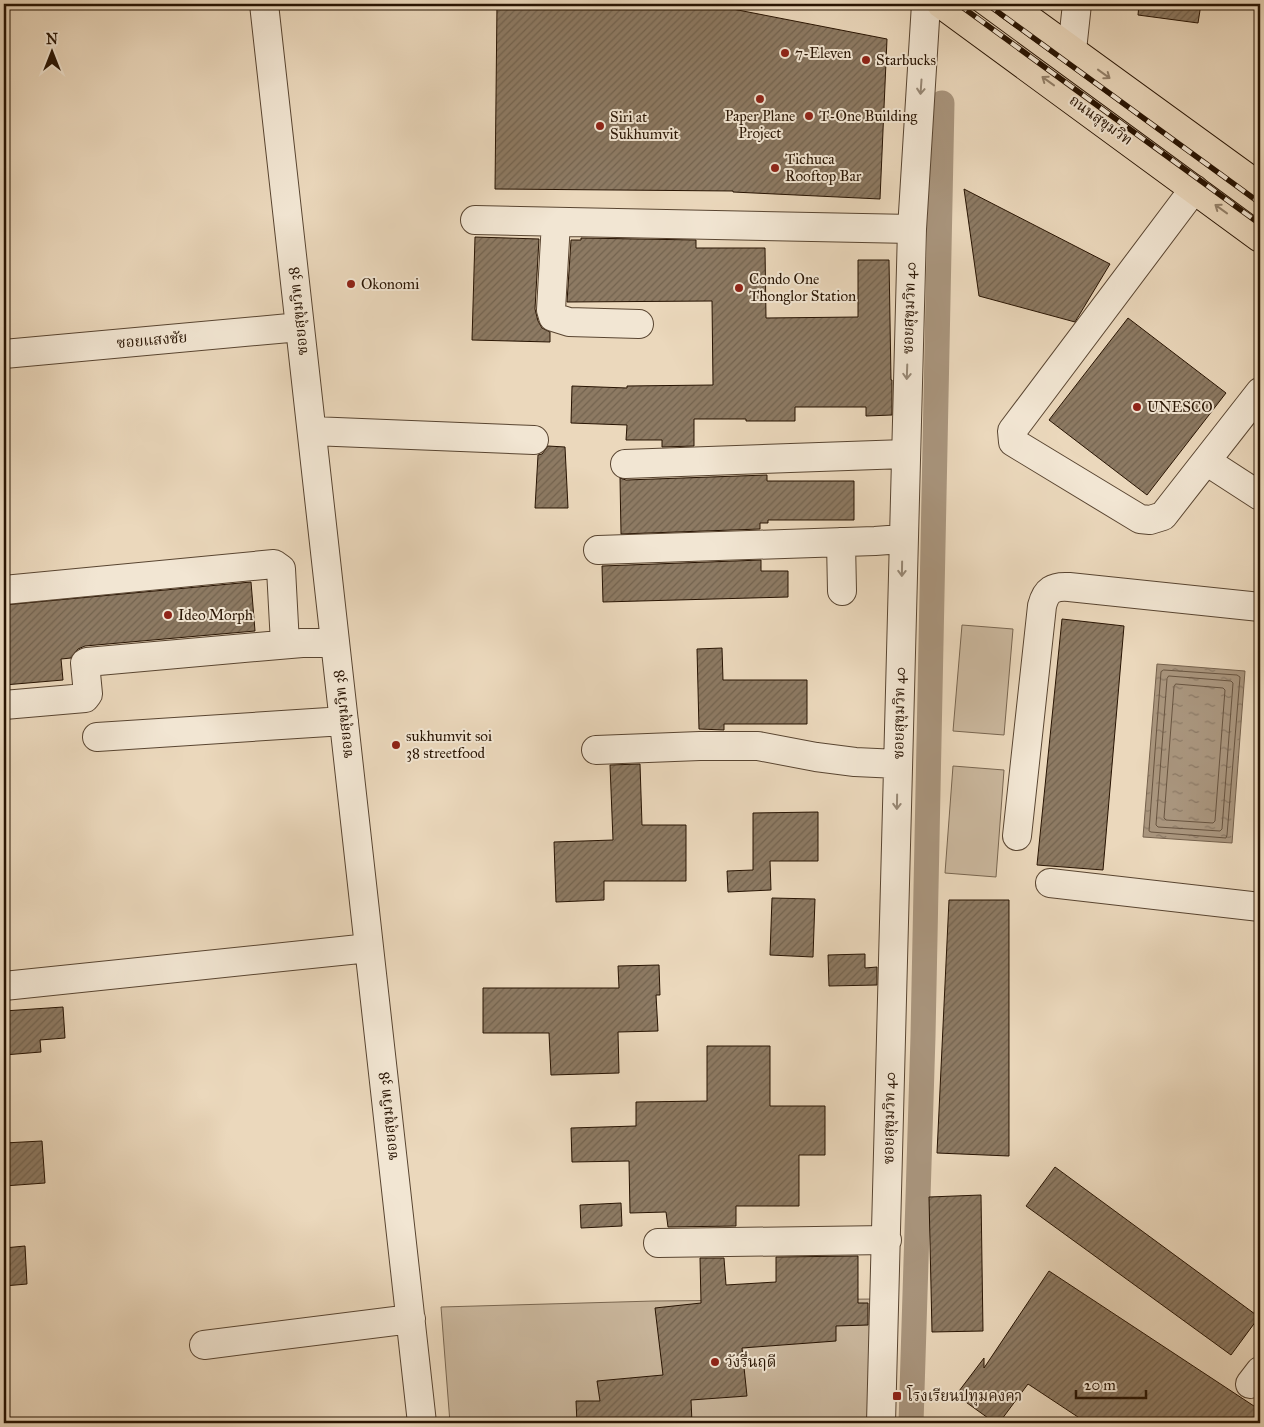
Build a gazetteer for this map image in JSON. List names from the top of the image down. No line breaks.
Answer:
{"streets":{"main road":["ถนนสุขุมวิท"],"street":["ซอยสุขุมวิท 40","ซอยสุขุมวิท 38","ซอยแสงชัย"]},"crossings":[["ซอยสุขุมวิท 38","ซอยแสงชัย"]],"one_way":["ซอยสุขุมวิท 40"],"places":{"other":["7-Eleven","Starbucks","Paper Plane Project","T-One Building","Siri at Sukhumvit","Tichuca Rooftop Bar","Okonomi","Condo One Thonglor Station","UNESCO","Ideo Morph","sukhumvit soi 38 streetfood","วังรื่นฤดี"],"transit":["โรงเรียนปทุมคงคา"]},"scale_bar":"20 m","north":"top"}
